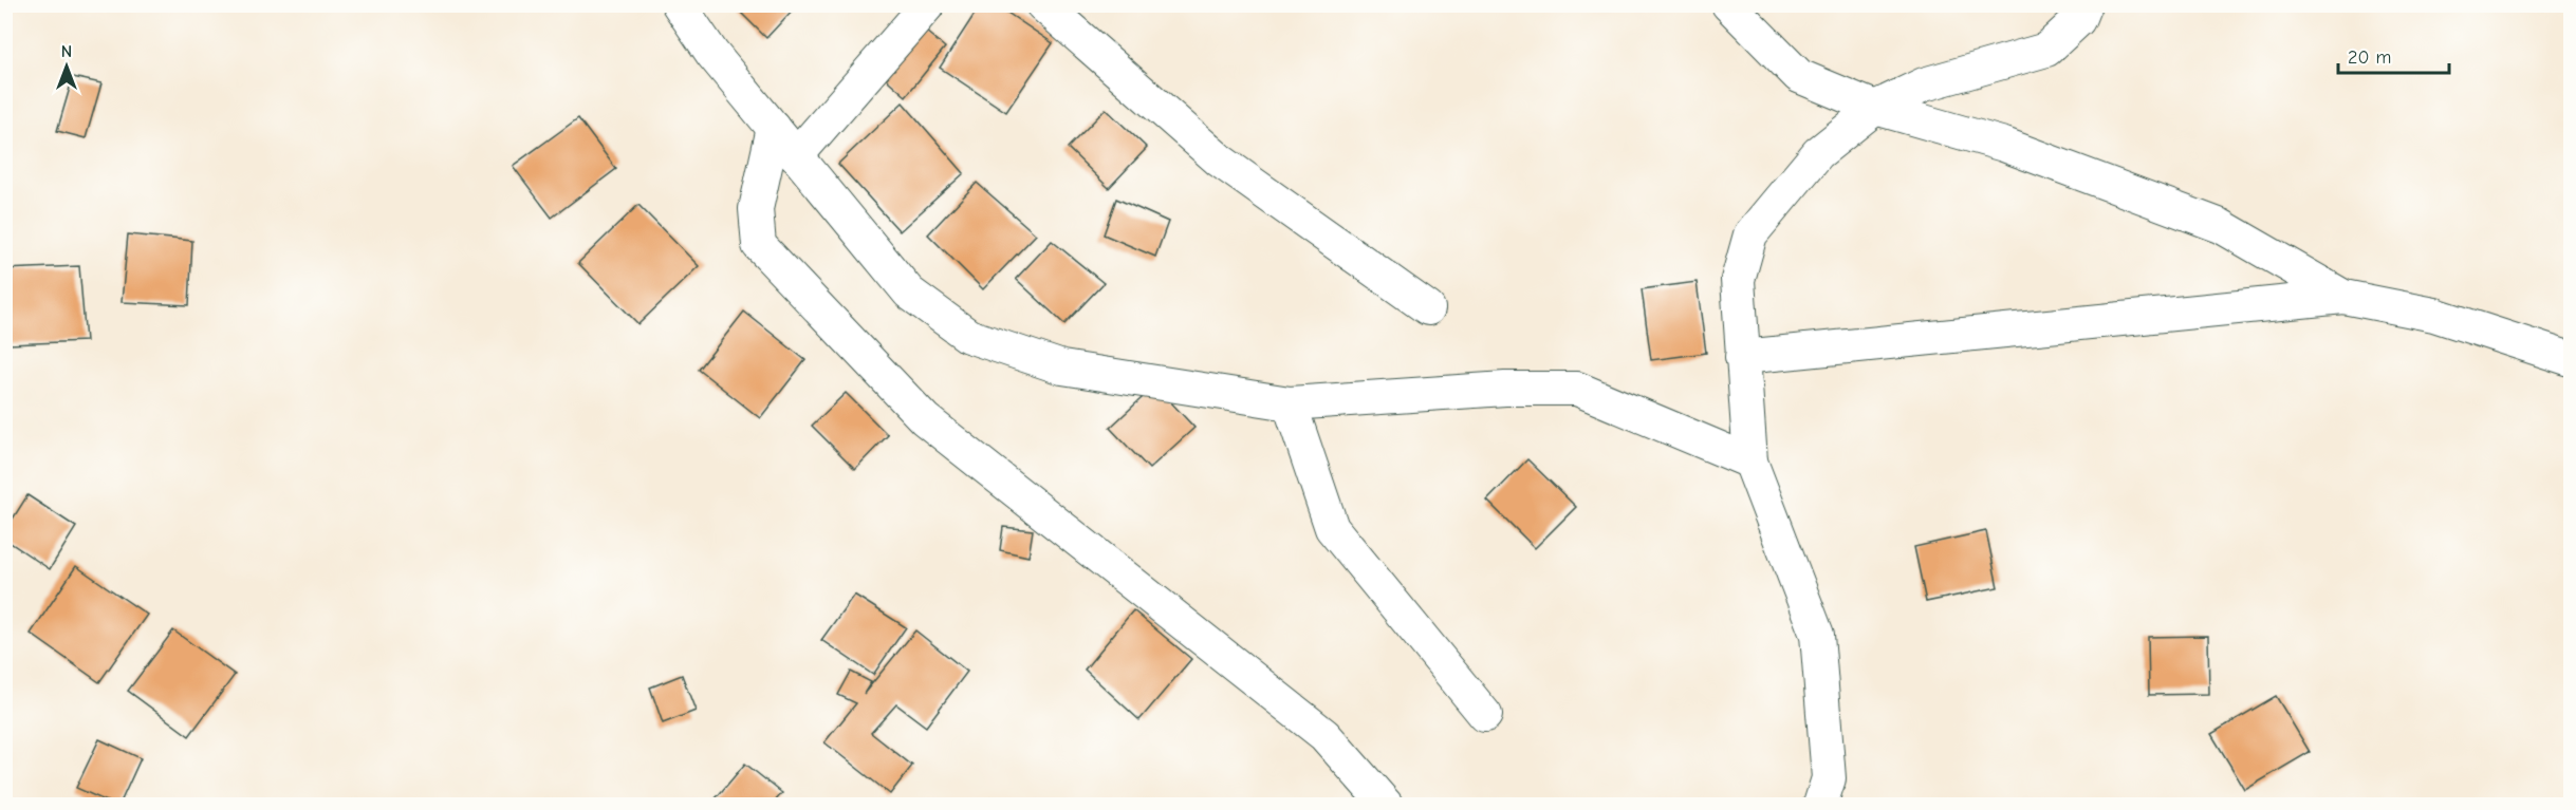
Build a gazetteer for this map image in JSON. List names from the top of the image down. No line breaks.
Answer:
{"scale_bar":"20 m","north":"top"}
